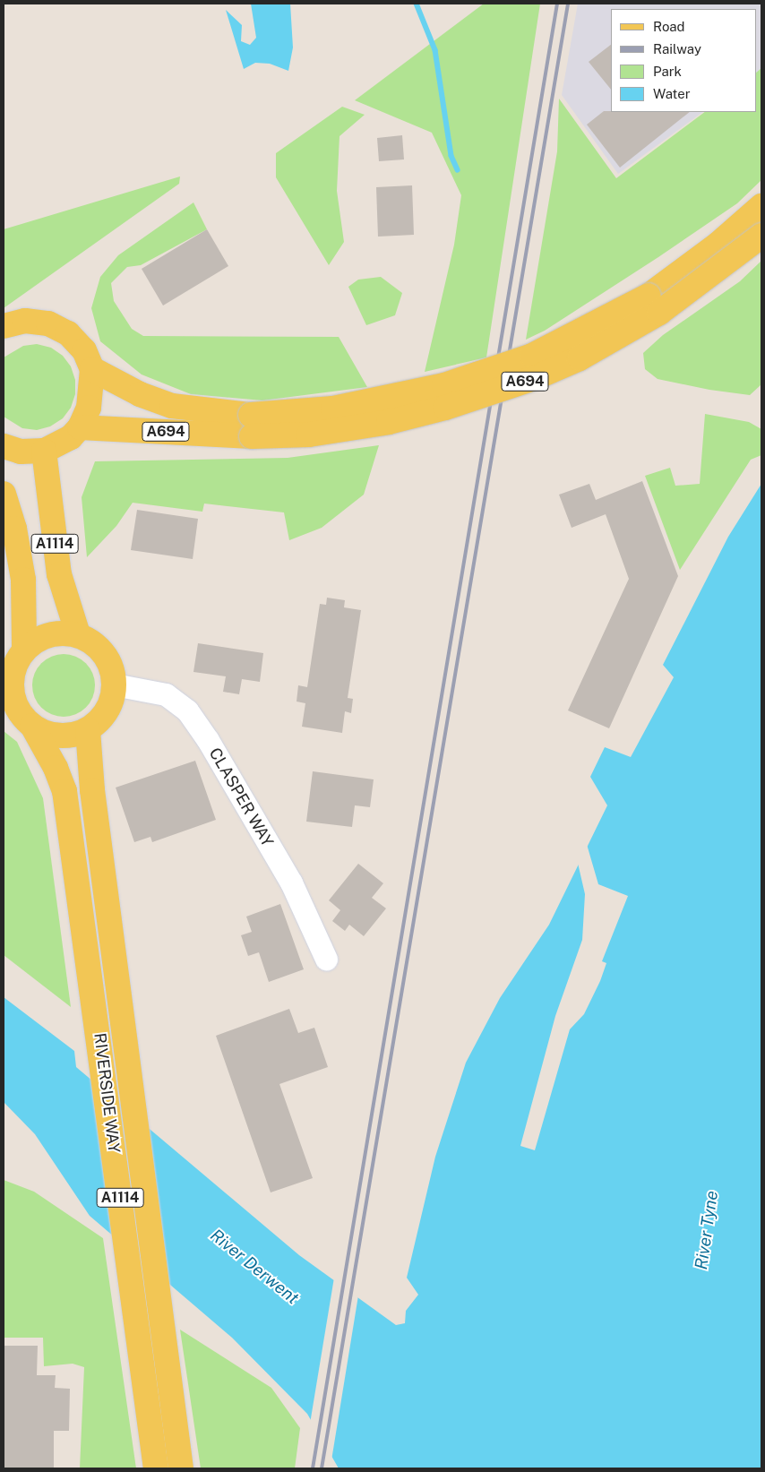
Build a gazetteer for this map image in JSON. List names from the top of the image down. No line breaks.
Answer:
{"streets":{"main road":["A694","A1114","RIVERSIDE WAY"],"street":["CLASPER WAY"]},"crossings":[["A1114","CLASPER WAY"],["A1114","RIVERSIDE WAY"],["CLASPER WAY","RIVERSIDE WAY"]],"water":["River Tyne","River Derwent"],"legend":["Road","Railway","Park","Water"]}
